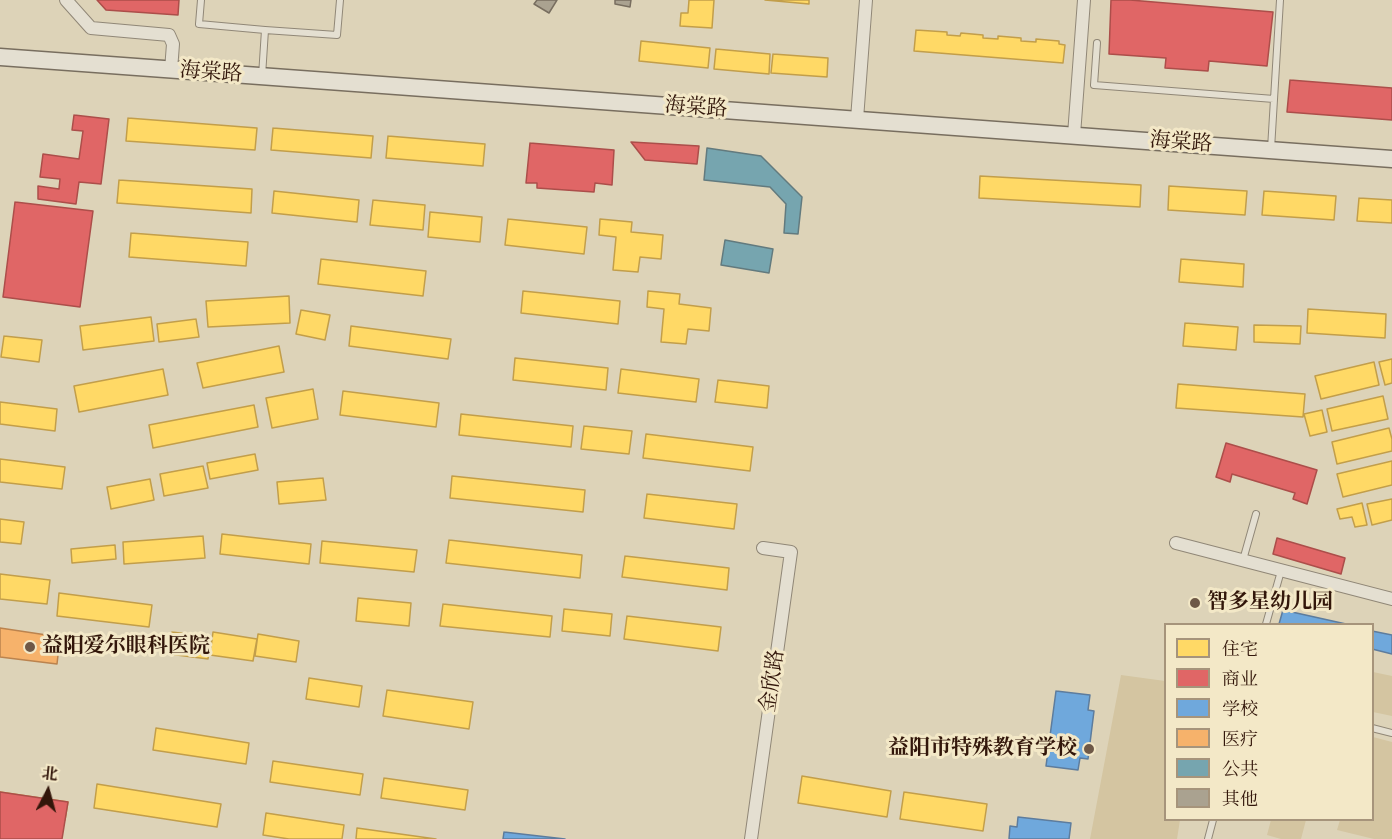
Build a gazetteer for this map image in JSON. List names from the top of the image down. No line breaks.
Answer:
{"streets":{"street":["海棠路","金欣路"]},"places":["智多星幼儿园","益阳爱尔眼科医院","益阳市特殊教育学校"],"legend":["住宅","商业","学校","医疗","公共","其他"],"north":"top"}
